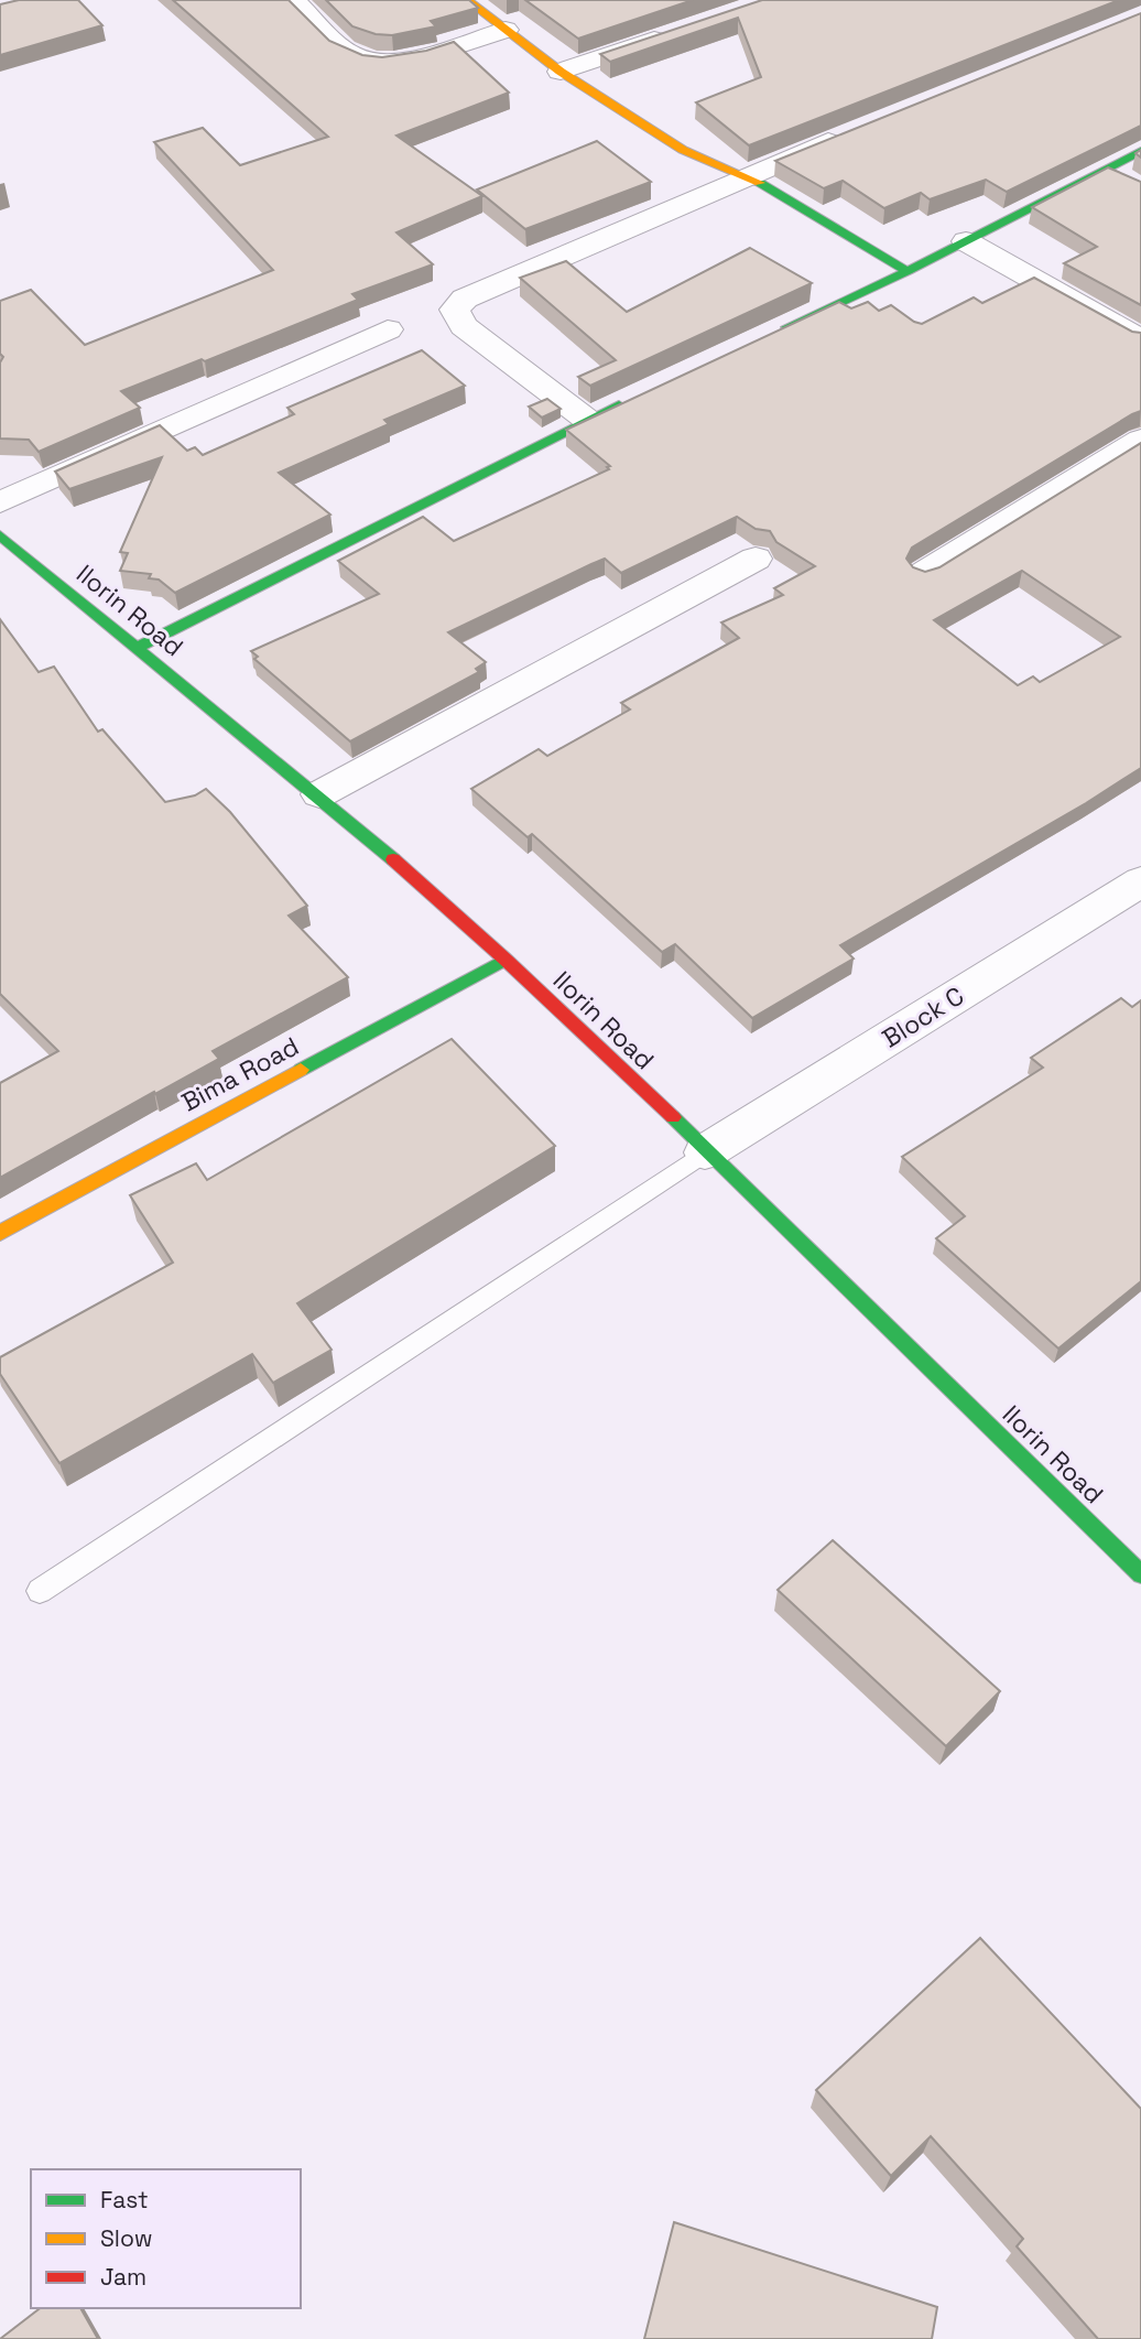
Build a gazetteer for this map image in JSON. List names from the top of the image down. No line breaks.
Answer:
{"streets":{"street":["Ilorin Road","Block C","Bima Road"]},"crossings":[["Ilorin Road","Block C"],["Ilorin Road","Bima Road"]],"legend":["Fast","Slow","Jam"]}
